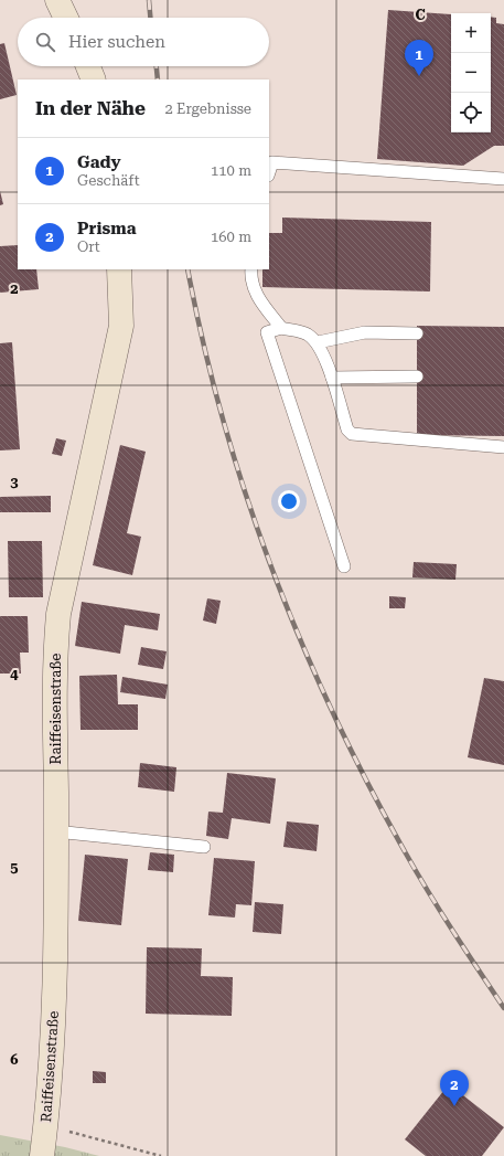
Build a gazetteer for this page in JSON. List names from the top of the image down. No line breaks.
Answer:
{"streets":{"street":["Raiffeisenstraße"]},"page":{"map_buttons":["+","−"],"search":"Hier suchen","pins":["1","2"],"heading":["In der Nähe","2 Ergebnisse"],"list":[{"mark":"1","name":"Gady","note":"Geschäft","value":"110 m"},{"mark":"2","name":"Prisma","note":"Ort","value":"160 m"}]},"grid":{"columns":["C"],"rows":["2","3","4","5","6"]}}
